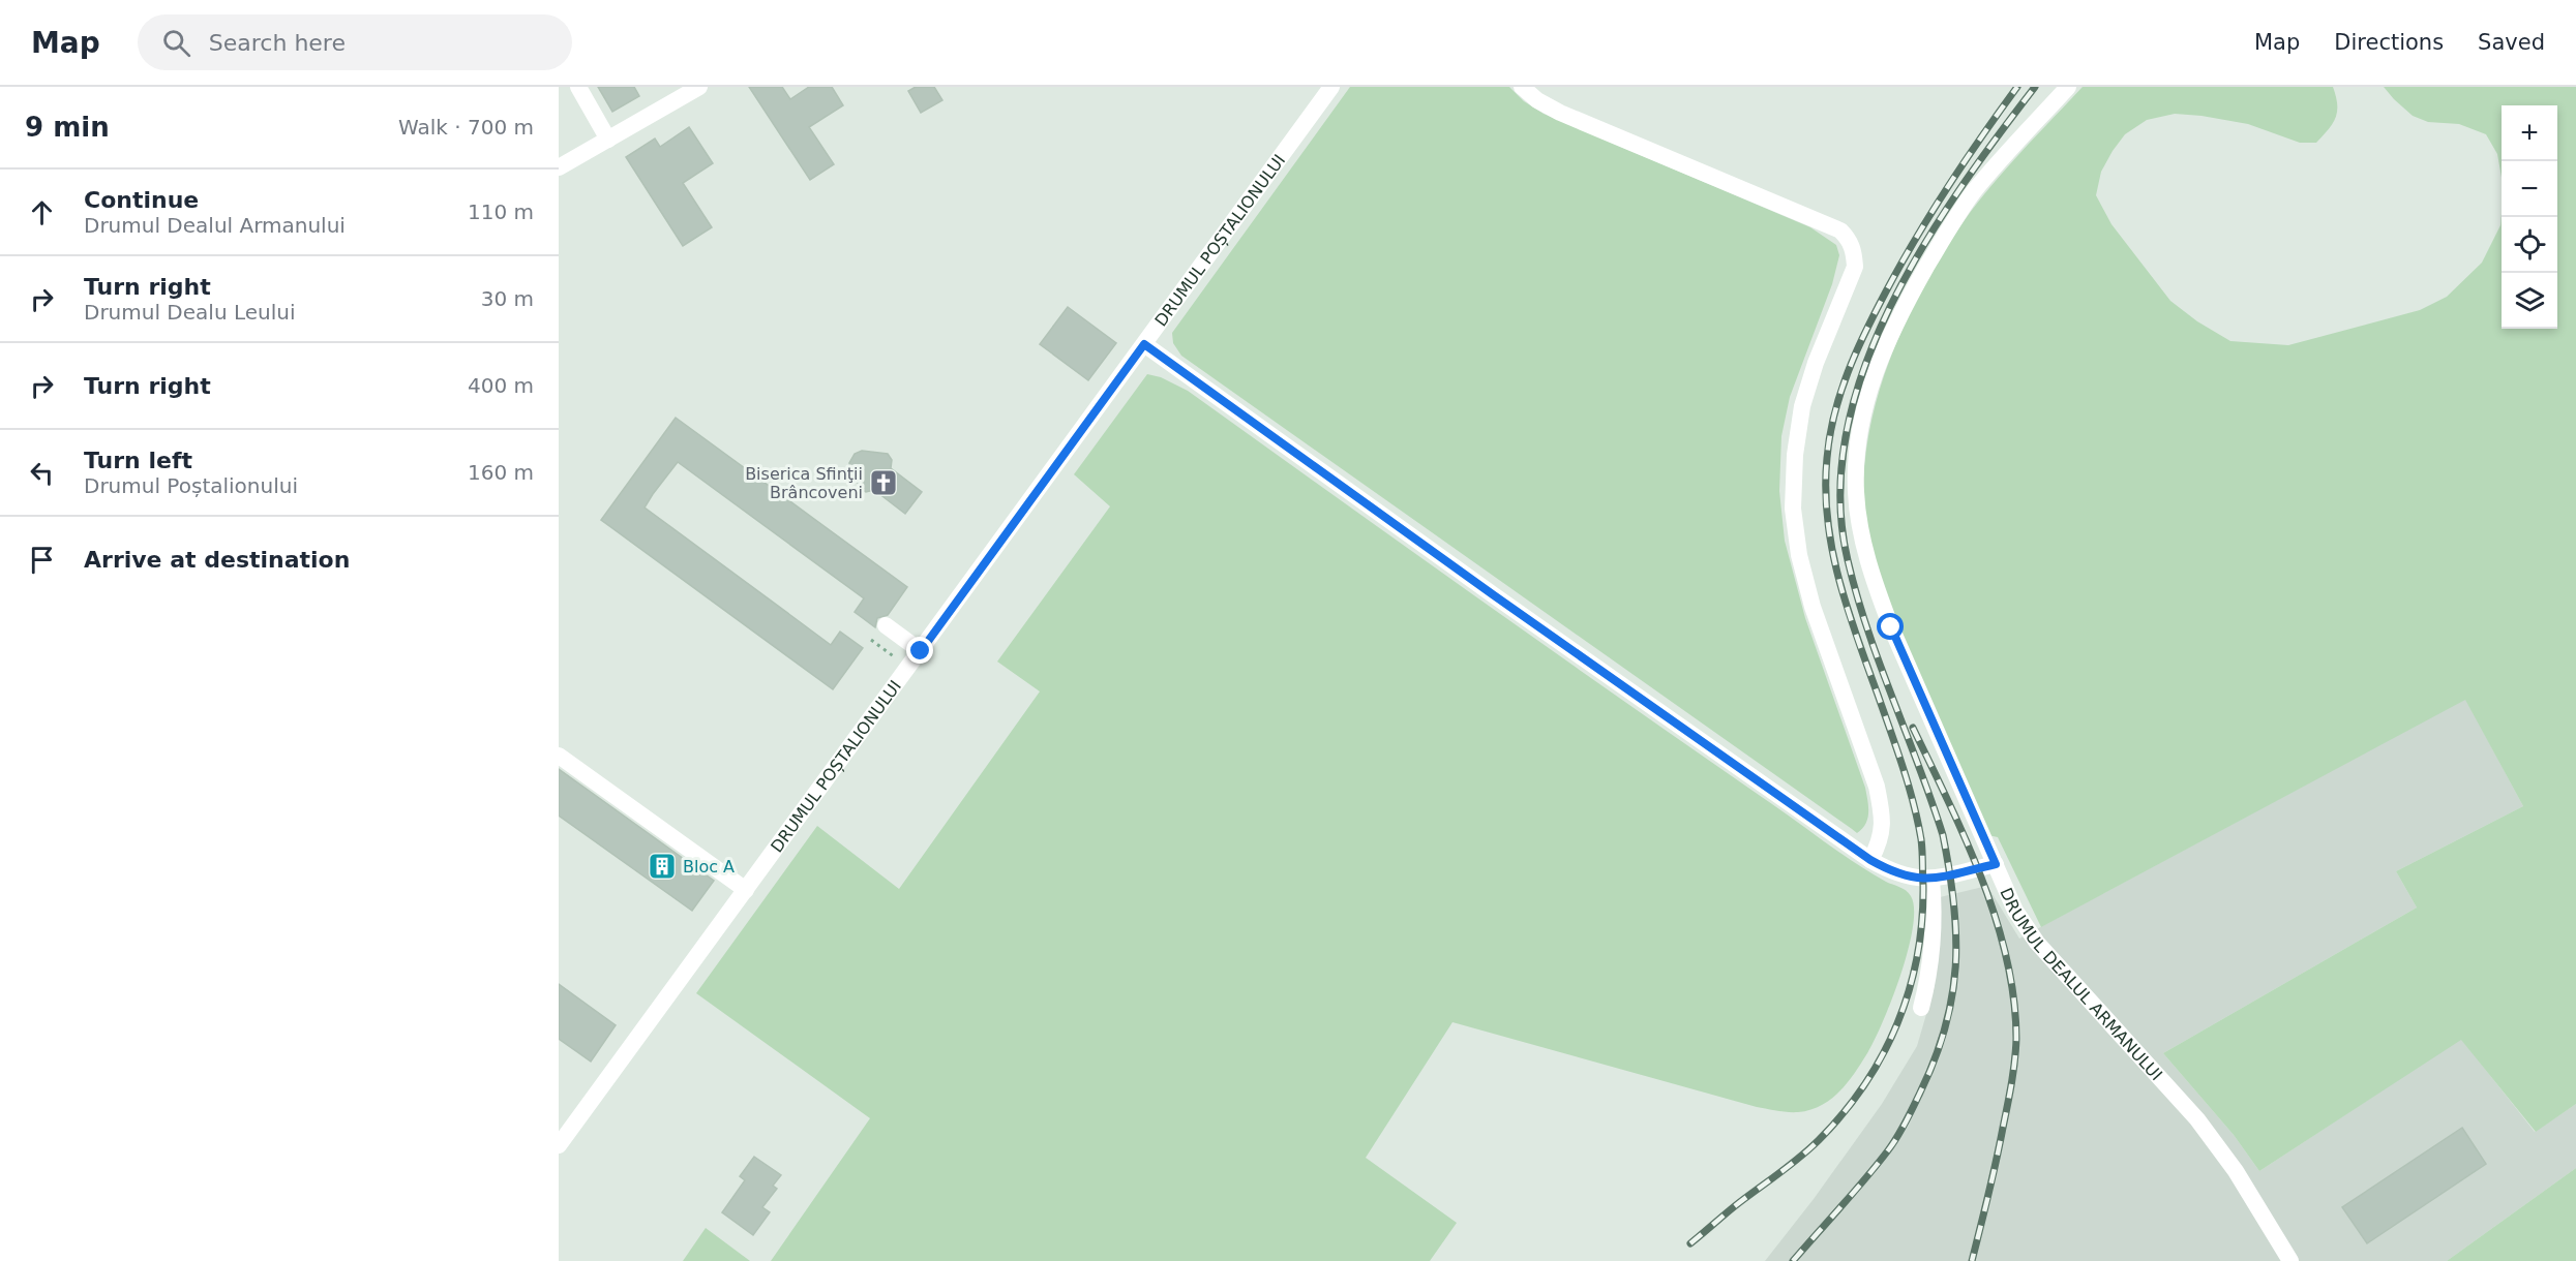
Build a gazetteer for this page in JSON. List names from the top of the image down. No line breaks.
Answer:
{"streets":{"street":["DRUMUL POȘTALIONULUI","DRUMUL DEALUL ARMANULUI"]},"places":{"church":["Biserica Sfinţii Brâncoveni"],"building":["Bloc A"]},"page":{"header":"Map","search":"Search here","nav":["Map","Directions","Saved"],"heading":["9 min","Walk · 700 m"],"map_buttons":["+","−"],"list":[["Continue","Drumul Dealul Armanului","110 m"],["Turn right","Drumul Dealu Leului","30 m"],["Turn right","400 m"],["Turn left","Drumul Poștalionului","160 m"],"Arrive at destination"]}}
